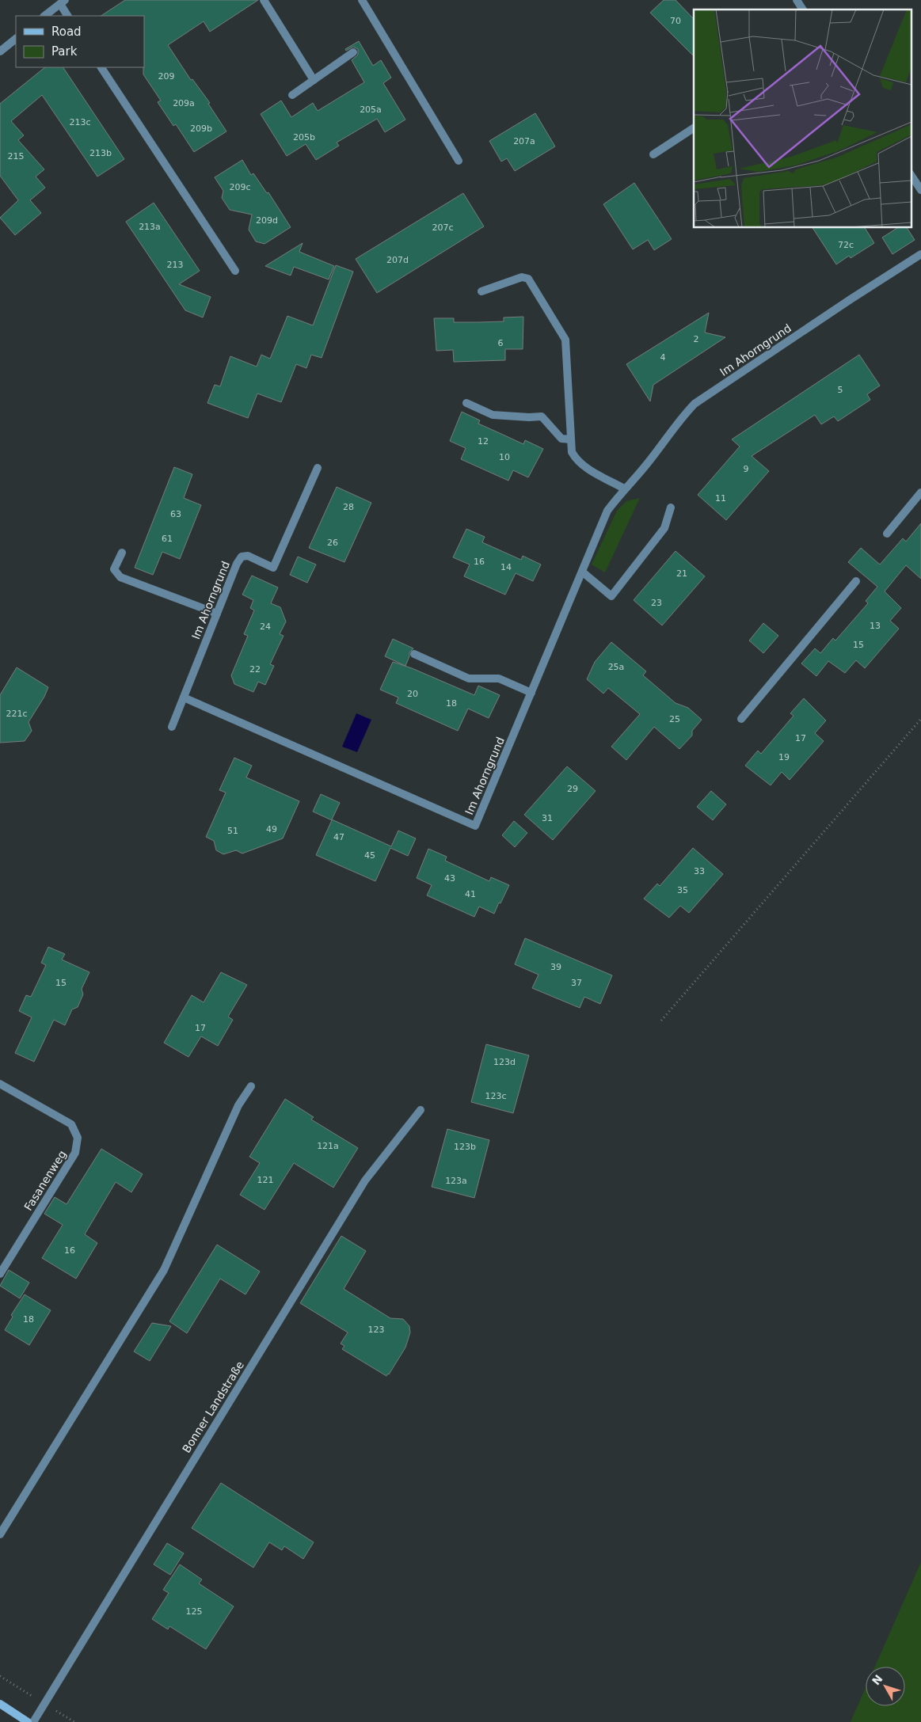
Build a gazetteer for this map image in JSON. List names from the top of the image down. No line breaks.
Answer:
{"streets":{"street":["Im Ahorngrund","Fasanenweg","Bonner Landstraße"]},"house_numbers":["70","209","209a","205a","213c","209b","205b","207a","213b","215","209c","209d","213a","207c","72c","207d","213","2","6","4","5","12","10","9","11","28","63","61","26","16","14","21","23","13","24","15","25a","22","20","18","221c","25","17","19","29","31","49","51","47","45","33","43","35","41","39","15","37","17","123d","123c","121a","123b","121","123a","16","18","123","125"],"legend":["Road","Park"],"north":"top left"}
